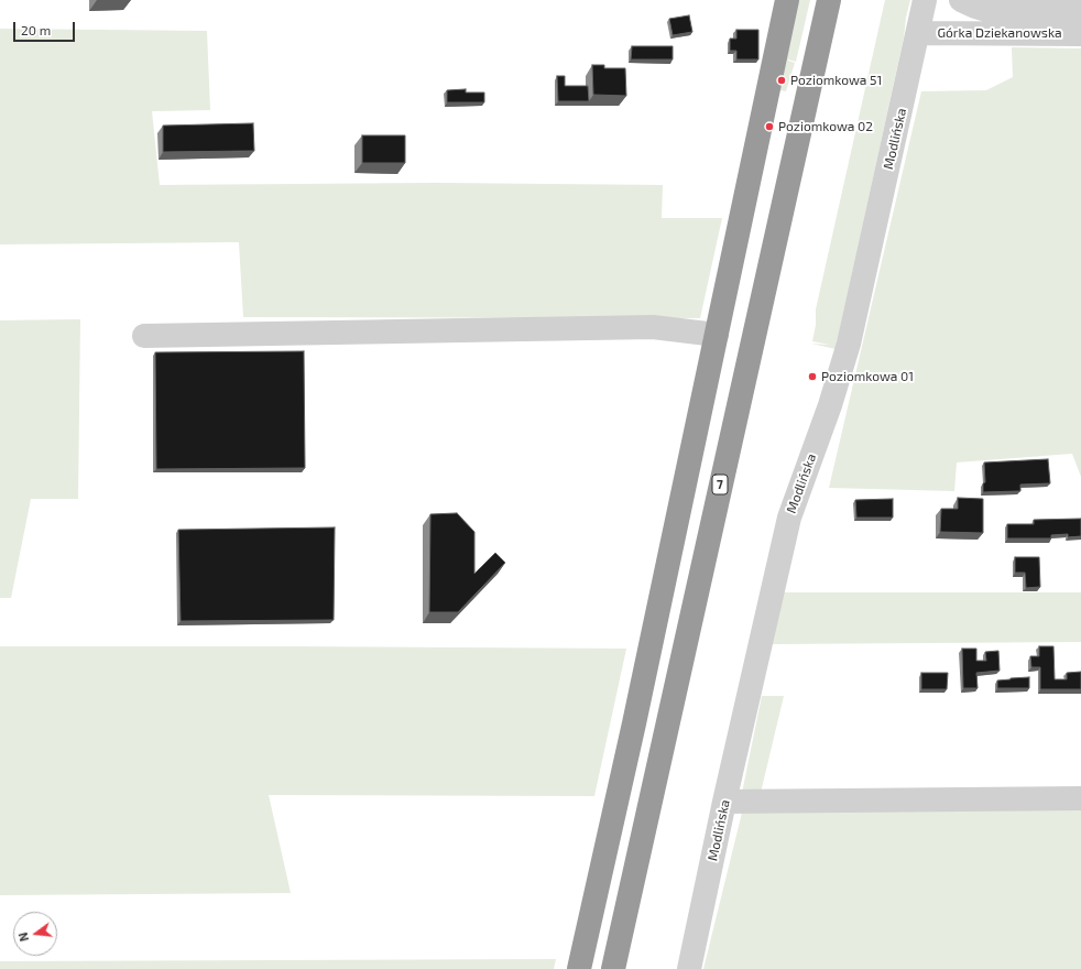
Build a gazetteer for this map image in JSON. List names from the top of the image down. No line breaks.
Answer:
{"streets":{"highway":["7"],"street":["Górka Dziekanowska","Modlińska"]},"crossings":[["Górka Dziekanowska","Modlińska"]],"places":["Poziomkowa 51","Poziomkowa 02","Poziomkowa 01"],"scale_bar":"20 m","north":"left"}
